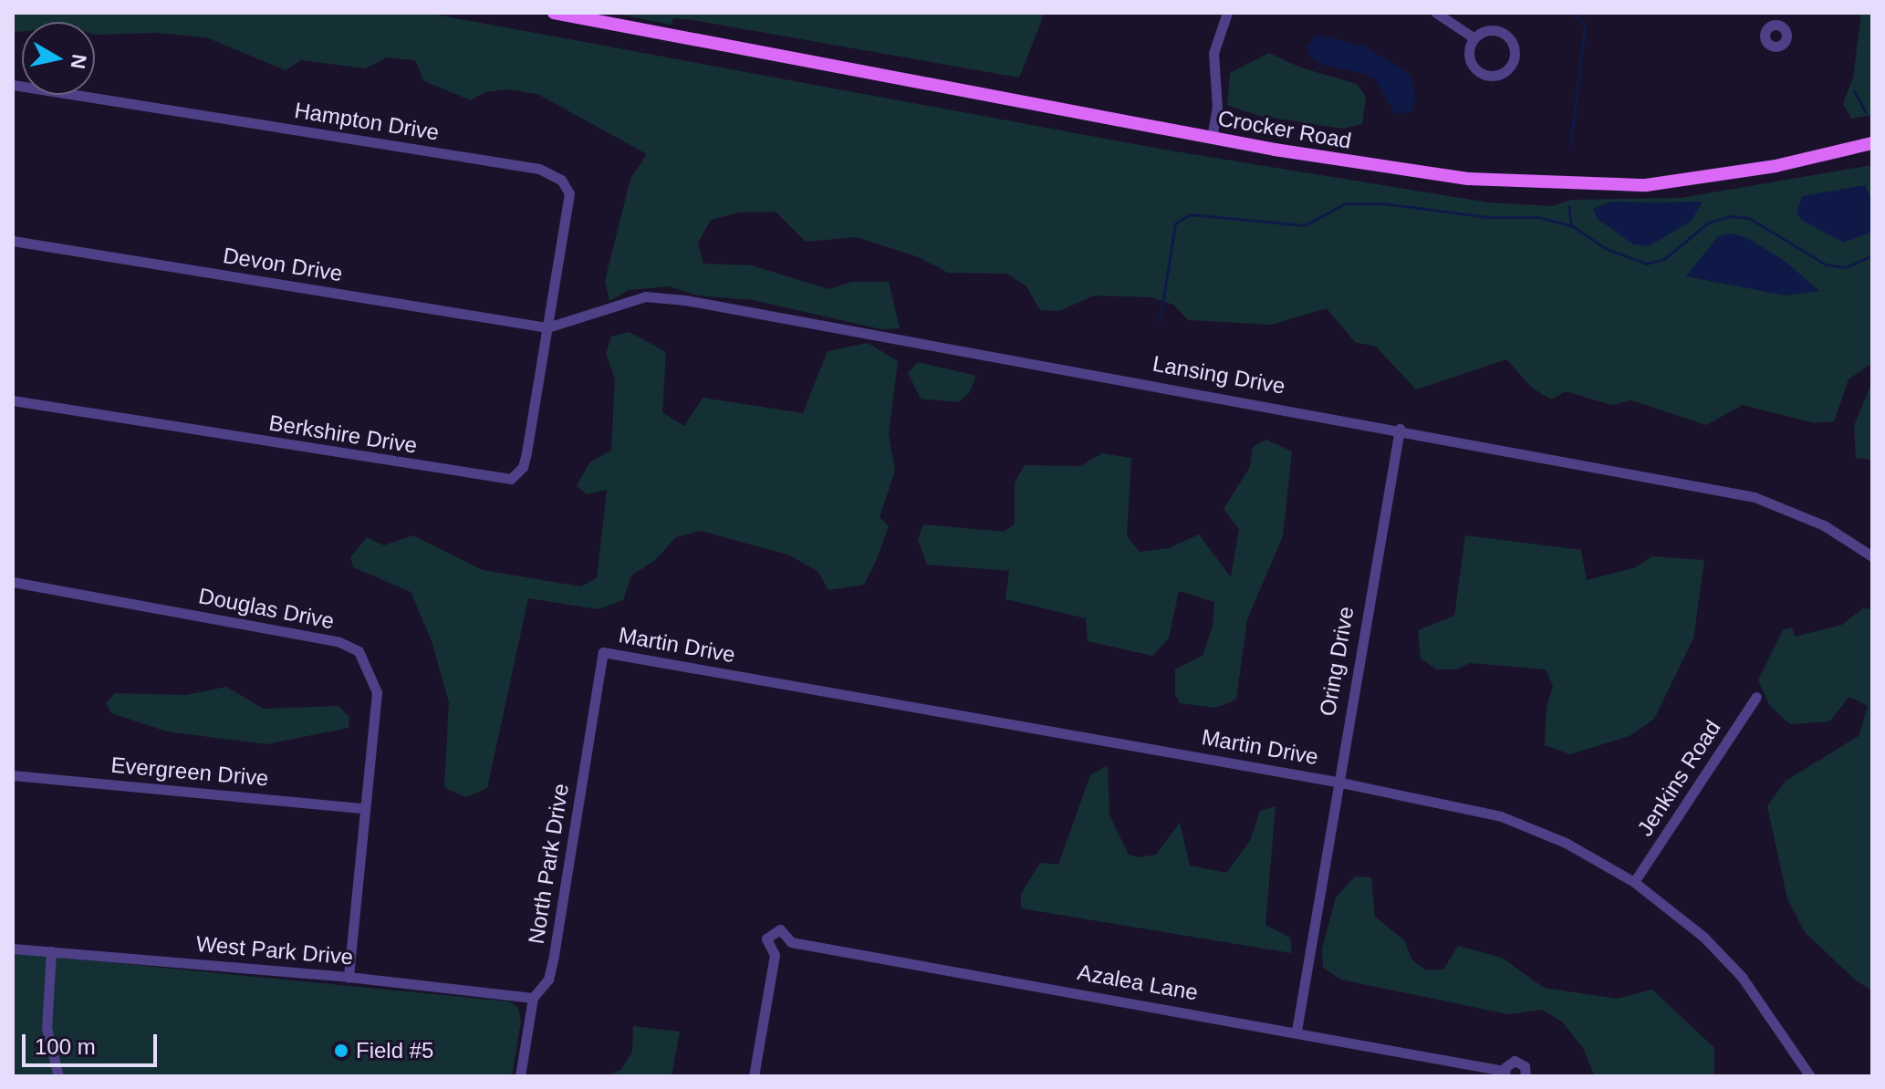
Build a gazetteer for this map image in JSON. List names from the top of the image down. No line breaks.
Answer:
{"streets":{"main road":["Crocker Road"],"street":["Hampton Drive","Devon Drive","Lansing Drive","Berkshire Drive","Douglas Drive","Martin Drive","Oring Drive","Evergreen Drive","Jenkins Road","North Park Drive","West Park Drive","Azalea Lane"]},"crossings":[["Hampton Drive","Devon Drive"],["Hampton Drive","Lansing Drive"],["Hampton Drive","Berkshire Drive"],["Devon Drive","Lansing Drive"],["Devon Drive","Berkshire Drive"],["Lansing Drive","Berkshire Drive"],["Lansing Drive","Oring Drive"],["Douglas Drive","Evergreen Drive"],["Douglas Drive","West Park Drive"],["Martin Drive","Oring Drive"],["Martin Drive","Jenkins Road"],["Martin Drive","North Park Drive"],["Oring Drive","Azalea Lane"],["North Park Drive","West Park Drive"]],"places":["Field #5"],"scale_bar":"100 m","north":"right"}
